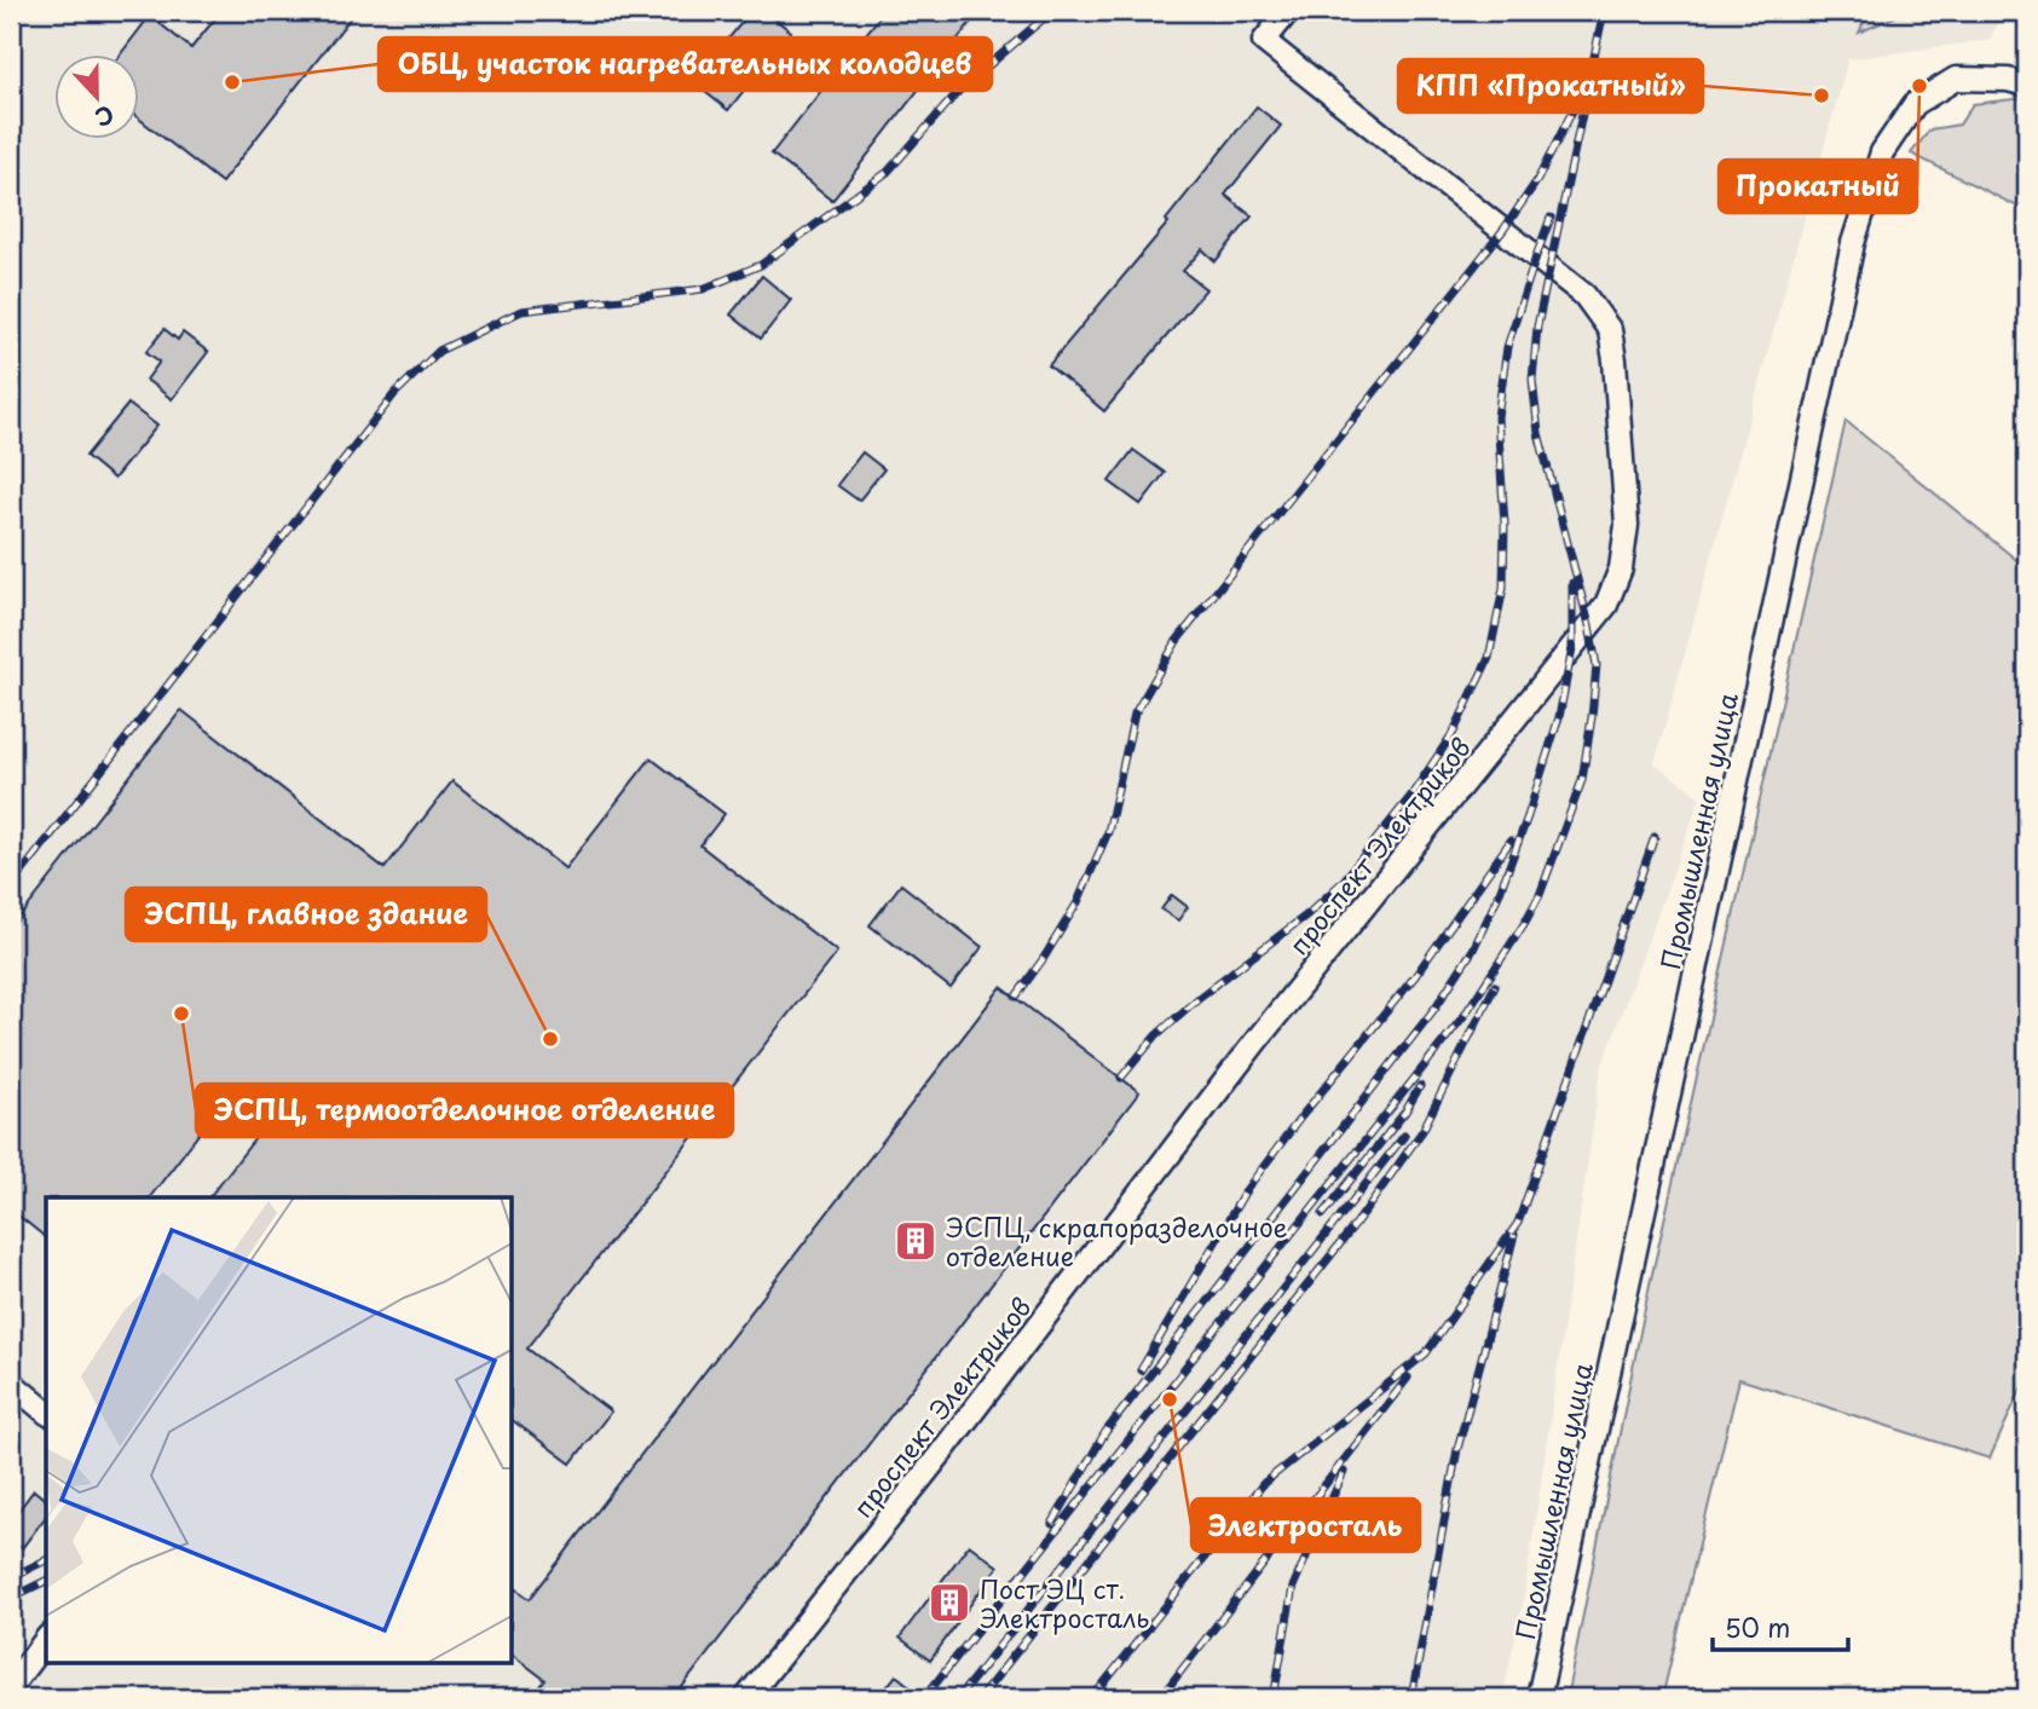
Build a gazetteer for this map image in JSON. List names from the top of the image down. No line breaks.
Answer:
{"streets":{"street":["Промышленная улица","проспект Электриков"]},"places":{"other":["ОБЦ, участок нагревательных колодцев","Прокатный","КПП «Прокатный»","ЭСПЦ, термоотделочное отделение","ЭСПЦ, главное здание","Электросталь"],"building":["ЭСПЦ, скрапоразделочное отделение","Пост ЭЦ ст. Электросталь"]},"scale_bar":"50 m","north":"bottom"}
